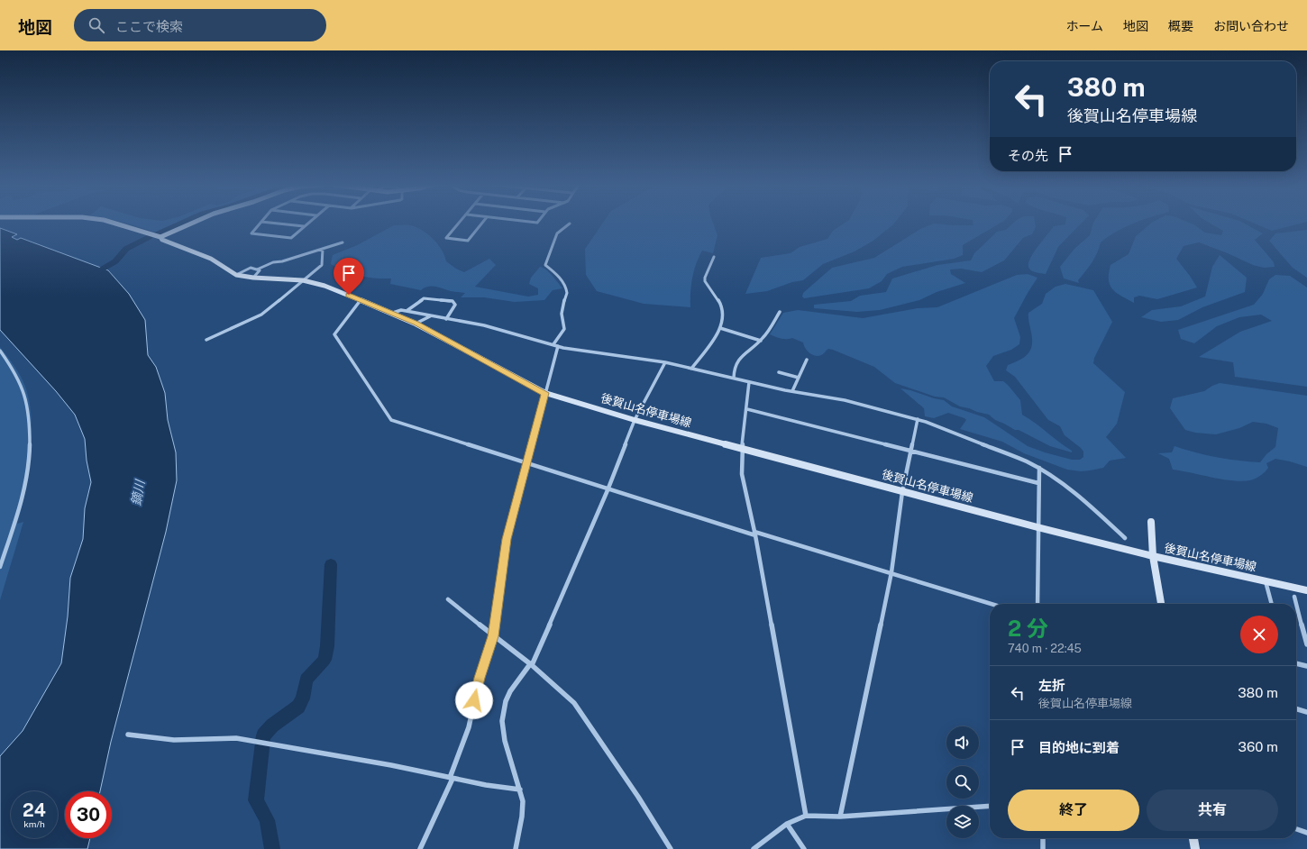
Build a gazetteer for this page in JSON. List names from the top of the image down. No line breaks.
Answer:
{"streets":{"main road":["後賀山名停車場線"]},"water":["鏑川"],"page":{"header":"地図","search":"ここで検索","nav":["ホーム","地図","概要","お問い合わせ"],"turn":["380 m","後賀山名停車場線"],"then":"その先","heading":["2 分","740 m · 22:45"],"list":[{"name":"左折","note":"後賀山名停車場線","value":"380 m"},{"name":"目的地に到着","value":"360 m"}],"buttons":["終了","共有"],"speed":"24 km/h","limit":"30"}}
